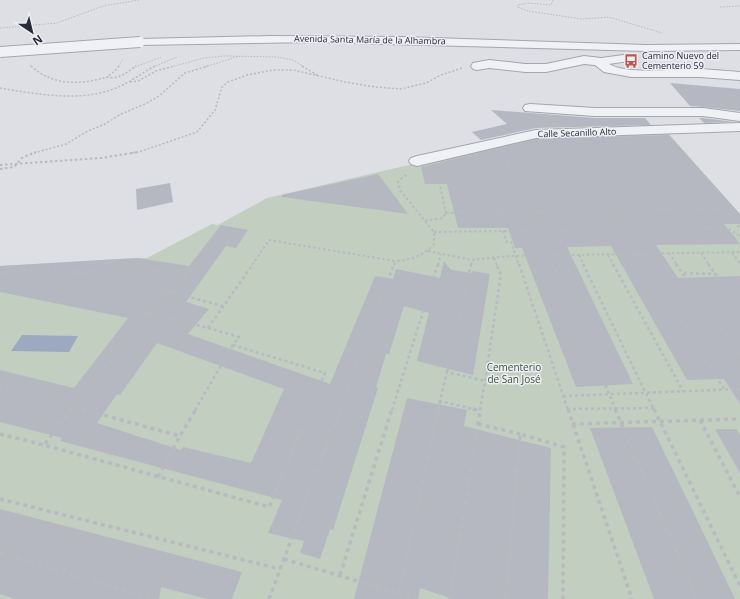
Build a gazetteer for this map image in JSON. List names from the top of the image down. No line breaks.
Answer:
{"streets":{"street":["Avenida Santa María de la Alhambra","Calle Secanillo Alto"]},"parks":["Cementerio de San José"],"places":{"bus stop":["Camino Nuevo del Cementerio 59"]},"north":"bottom right"}
